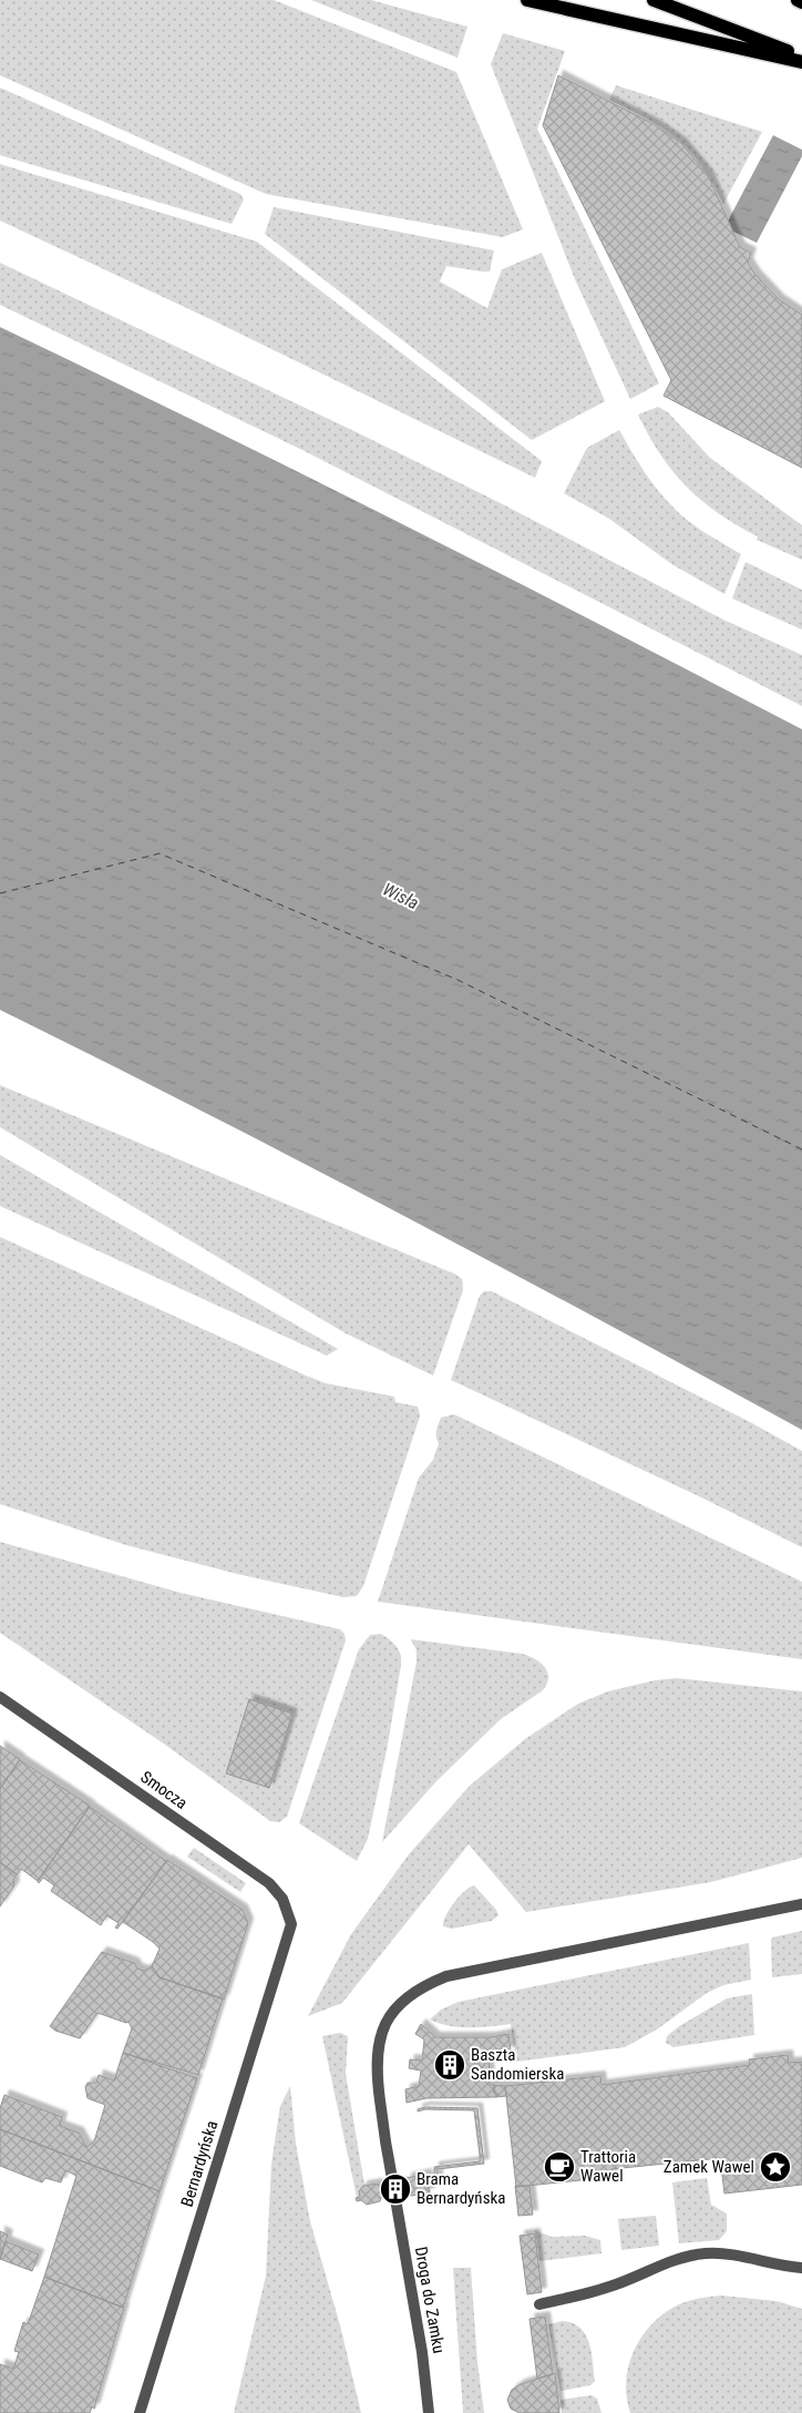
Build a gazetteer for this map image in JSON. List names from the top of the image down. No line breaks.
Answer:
{"streets":{"street":["Smocza","Bernardyńska","Droga do Zamku"]},"crossings":[["Smocza","Bernardyńska"]],"water":["Wisła"],"places":{"building":["Baszta Sandomierska","Brama Bernardyńska"],"cafe":["Trattoria Wawel"],"place":["Zamek Wawel"]}}
